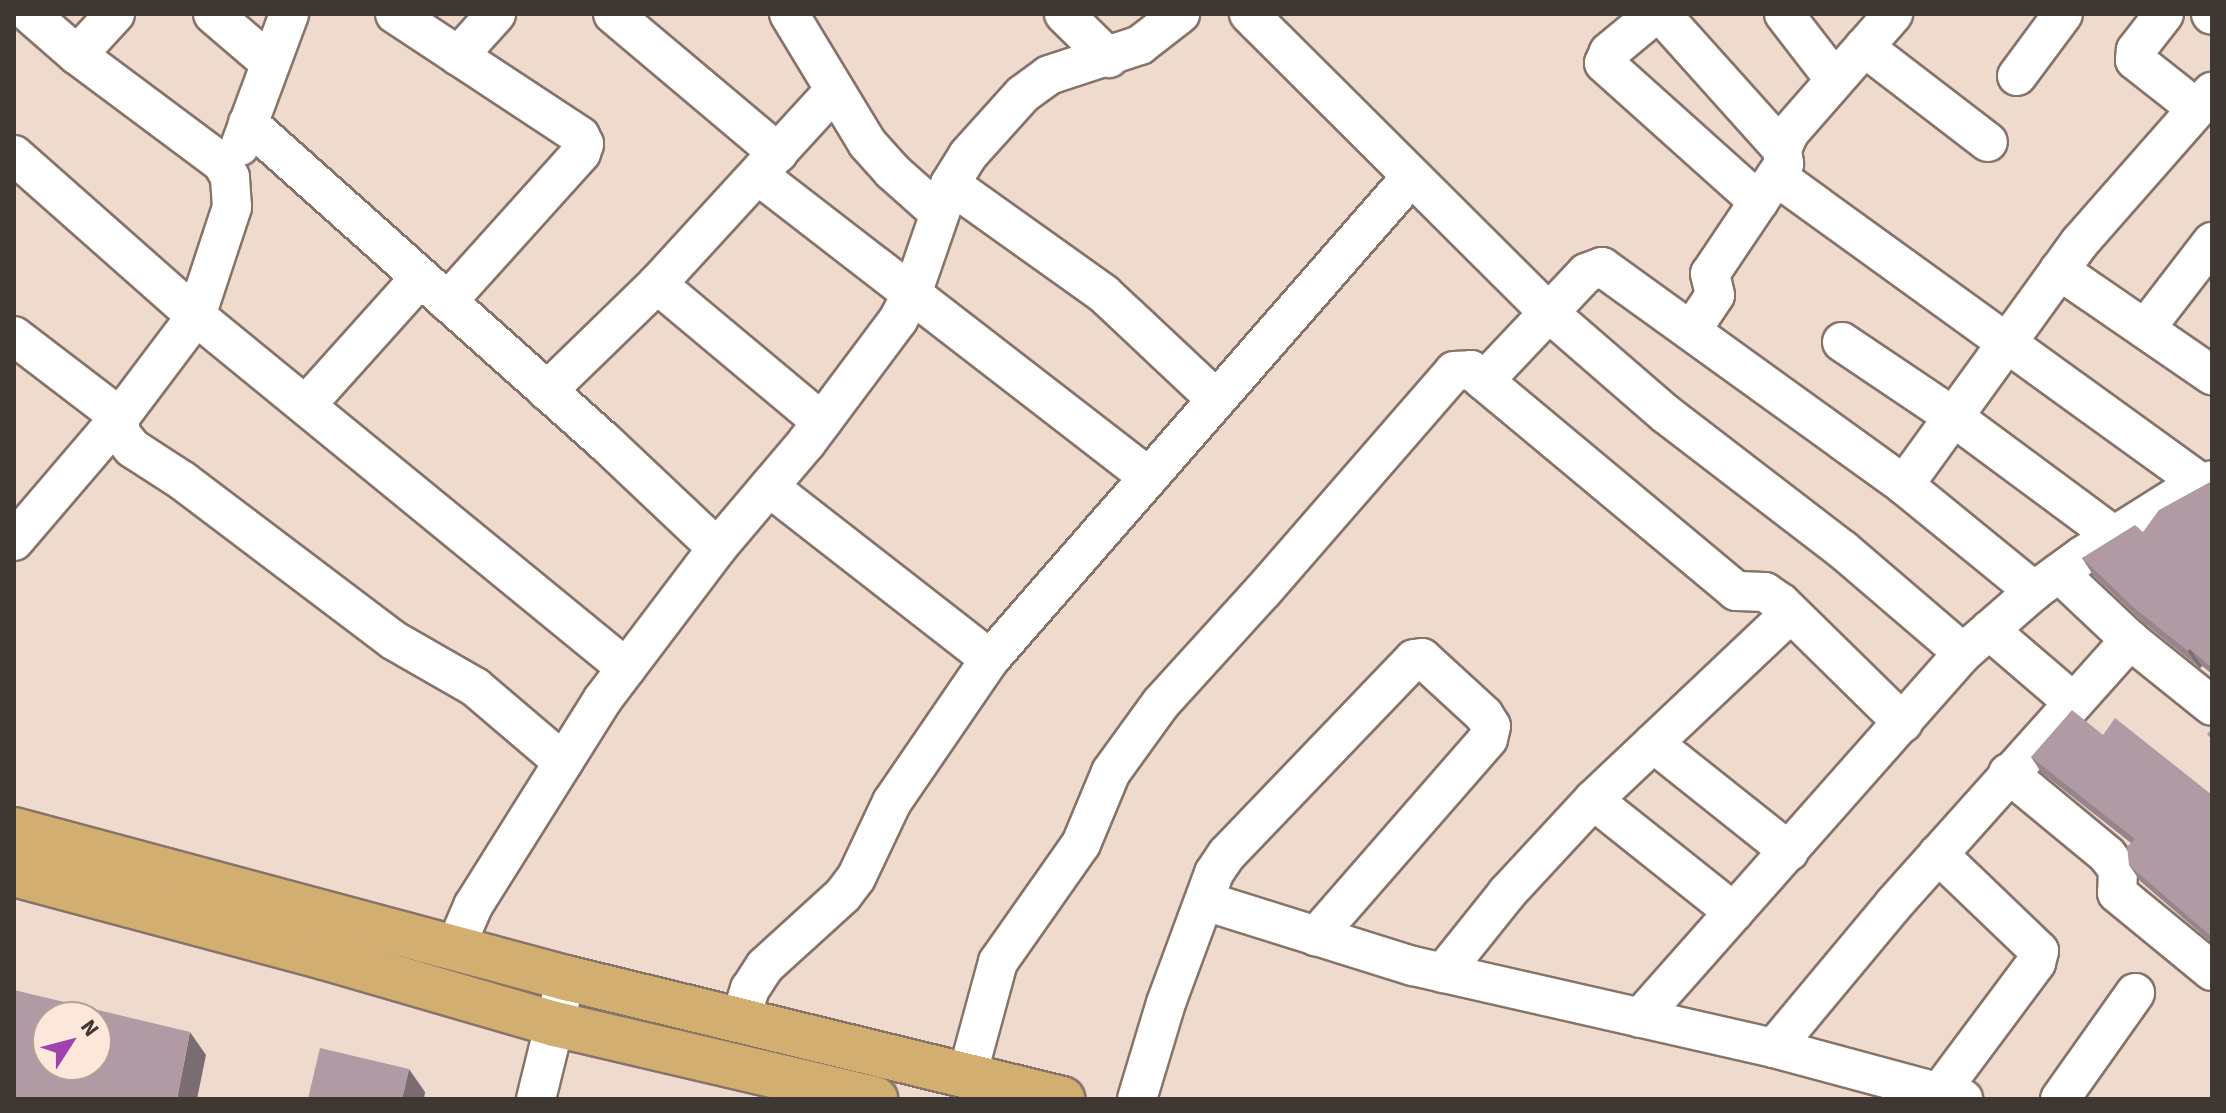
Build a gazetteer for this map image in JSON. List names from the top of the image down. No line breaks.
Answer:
{"north":"top right"}
